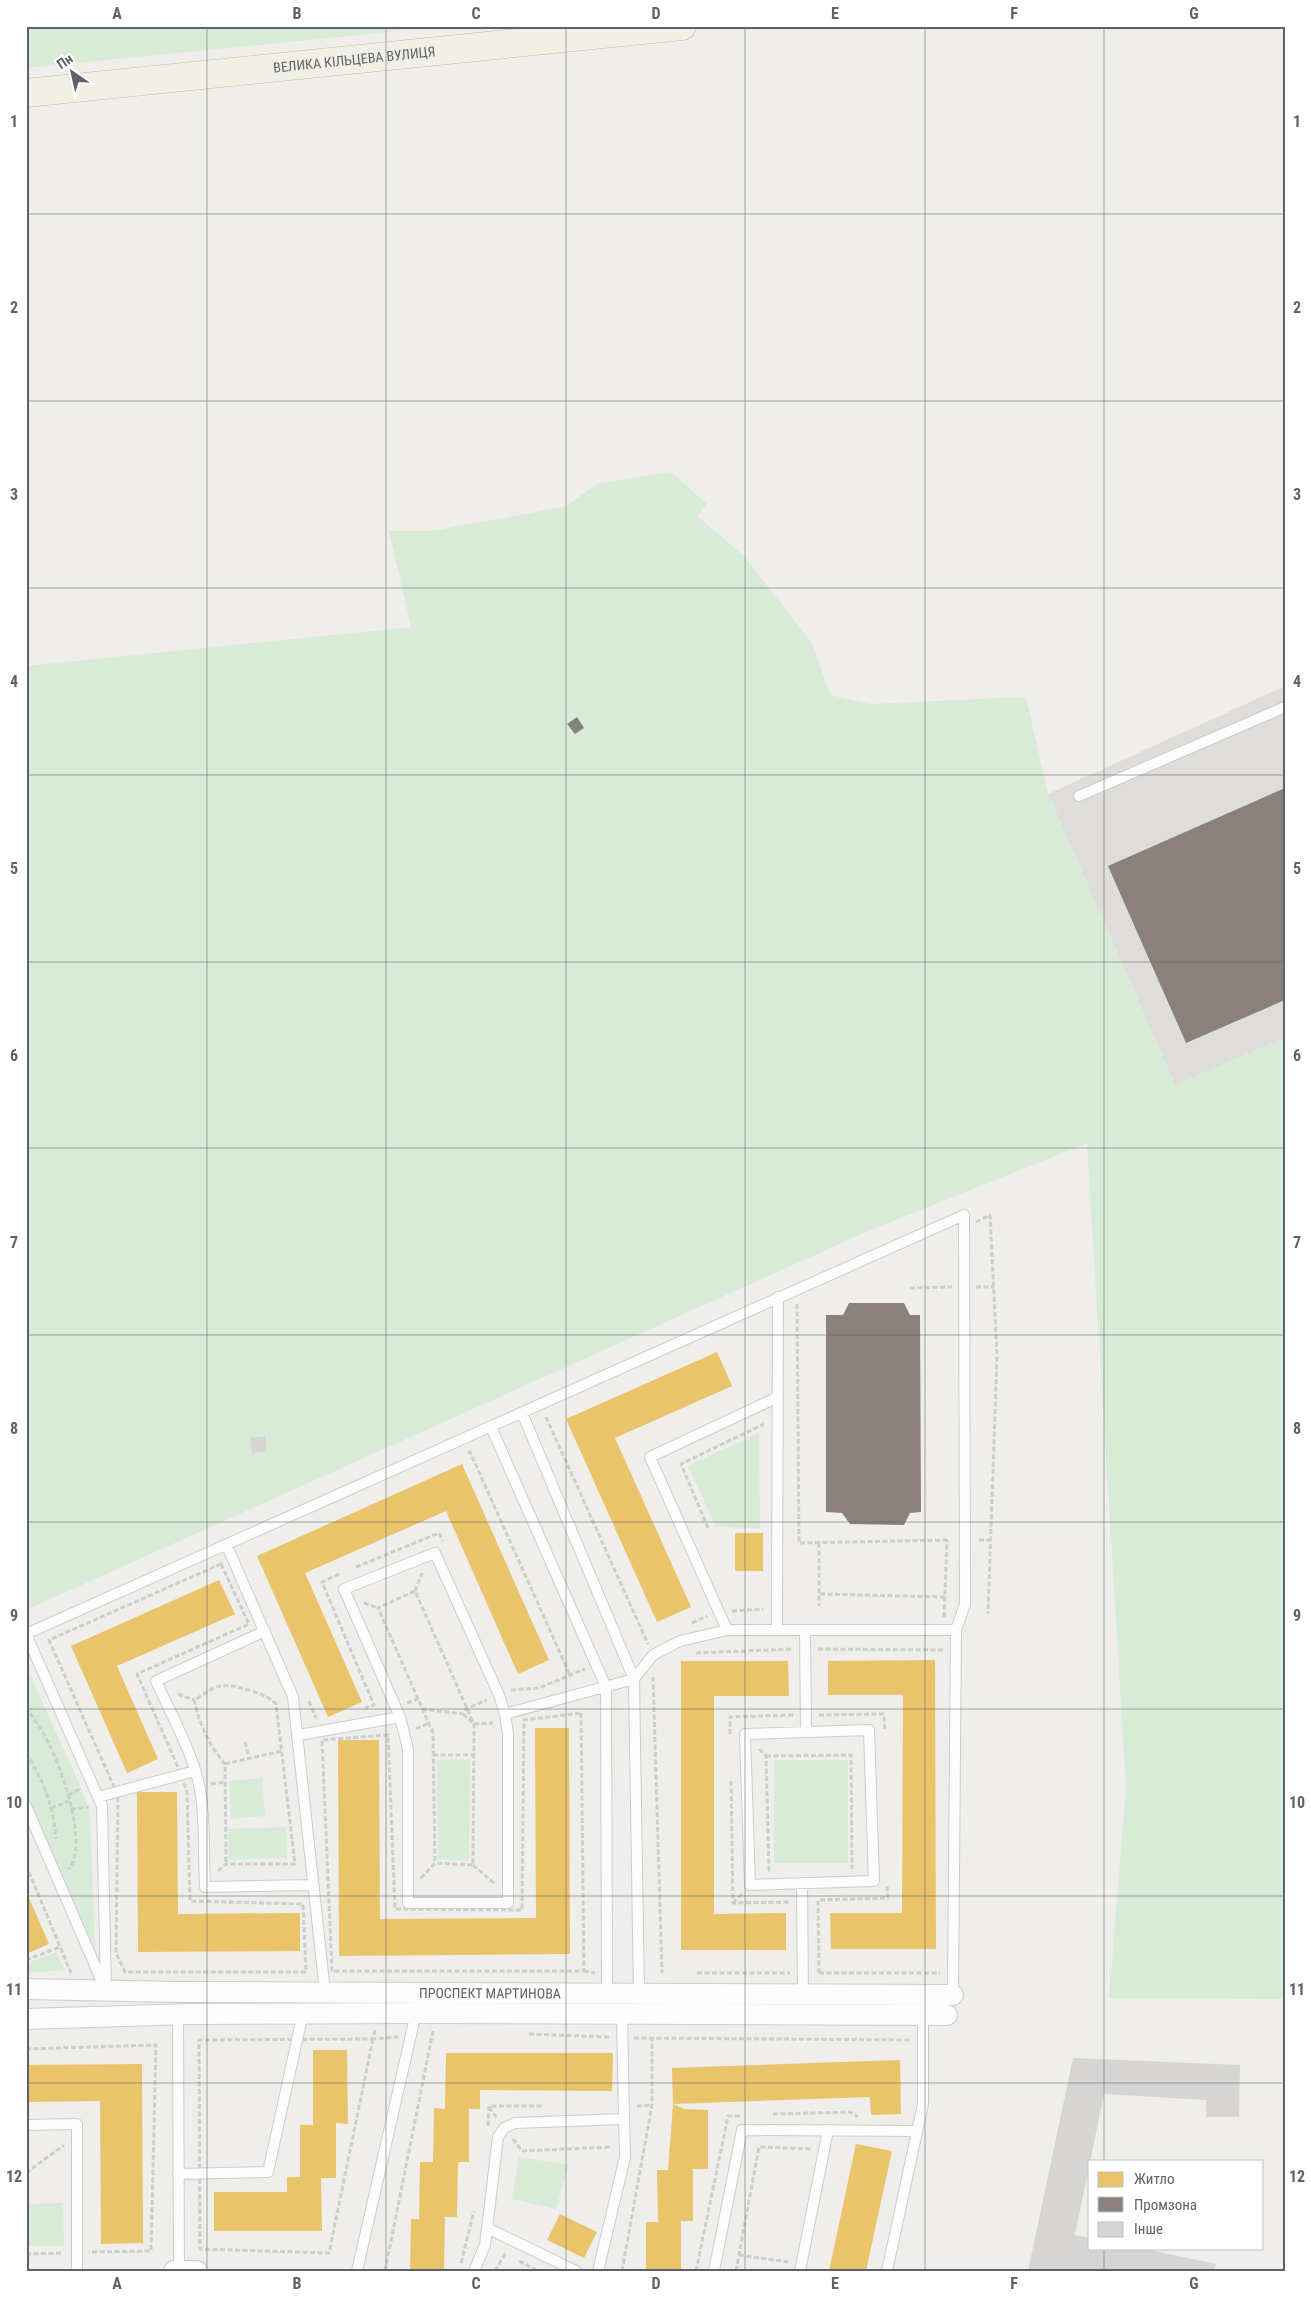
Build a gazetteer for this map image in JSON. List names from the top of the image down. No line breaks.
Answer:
{"streets":{"highway":["ВЕЛИКА КІЛЬЦЕВА ВУЛИЦЯ"],"street":["ПРОСПЕКТ МАРТИНОВА"]},"legend":["Житло","Промзона","Інше"],"north":"top left","grid":{"columns":["A","B","C","D","E","F","G"],"rows":["1","2","3","4","5","6","7","8","9","10","11","12"]}}
